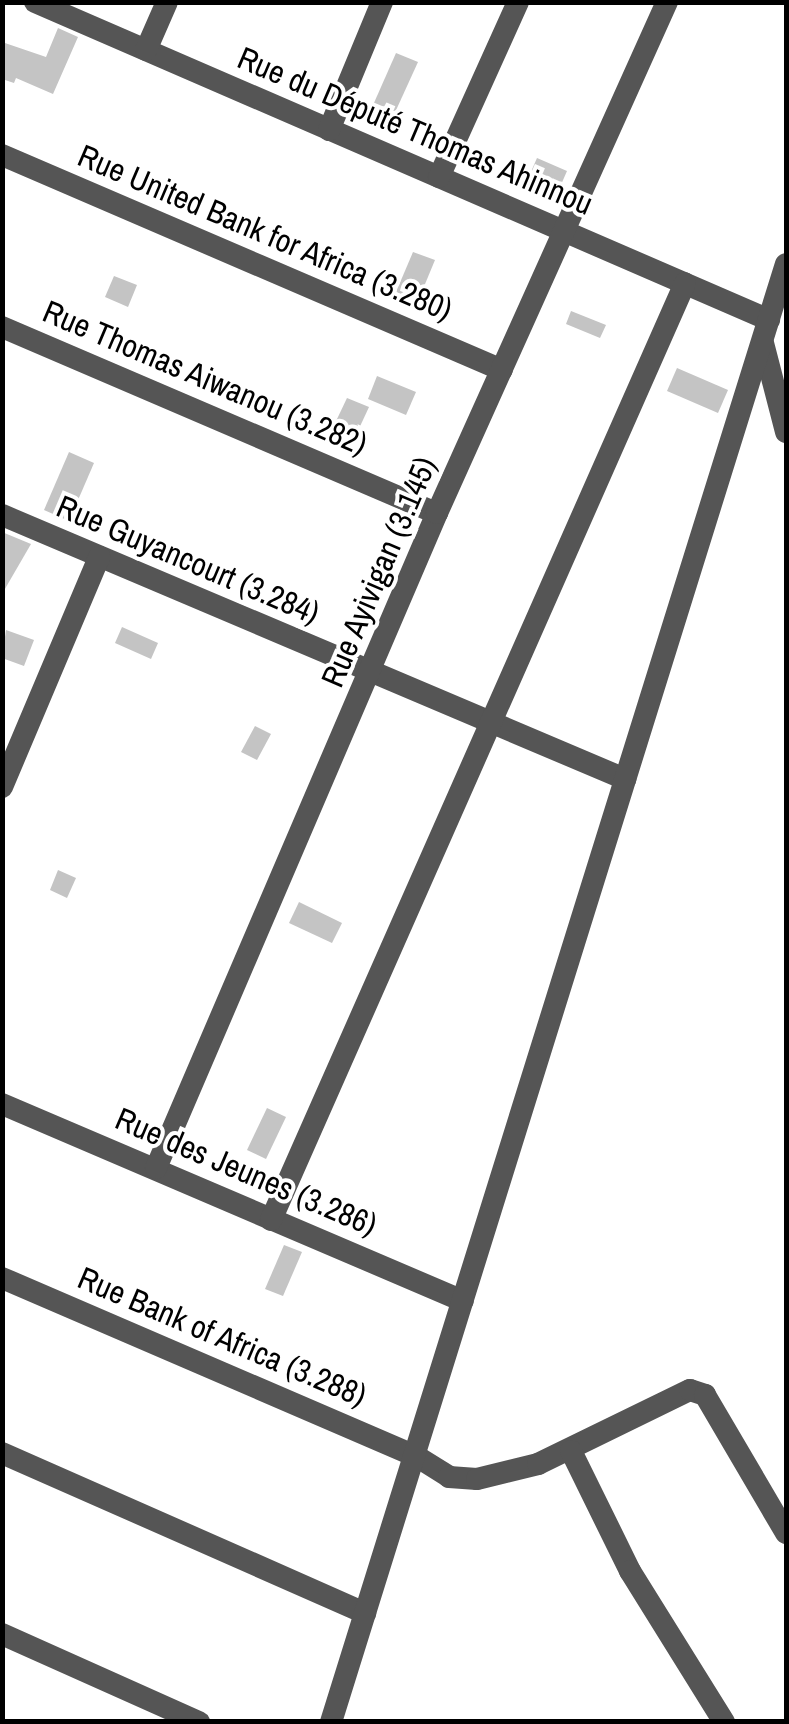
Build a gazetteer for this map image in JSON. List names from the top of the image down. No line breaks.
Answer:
{"streets":{"street":["Rue du Député Thomas Ahinnou","Rue United Bank for Africa (3.280)","Rue Thomas Aiwanou (3.282)","Rue Guyancourt (3.284)","Rue Ayivigan (3.145)","Rue des Jeunes (3.286)","Rue Bank of Africa (3.288)"]},"crossings":[["Rue du Député Thomas Ahinnou","Rue Ayivigan (3.145)"],["Rue United Bank for Africa (3.280)","Rue Ayivigan (3.145)"],["Rue Thomas Aiwanou (3.282)","Rue Ayivigan (3.145)"],["Rue Guyancourt (3.284)","Rue Ayivigan (3.145)"],["Rue Ayivigan (3.145)","Rue des Jeunes (3.286)"]]}
